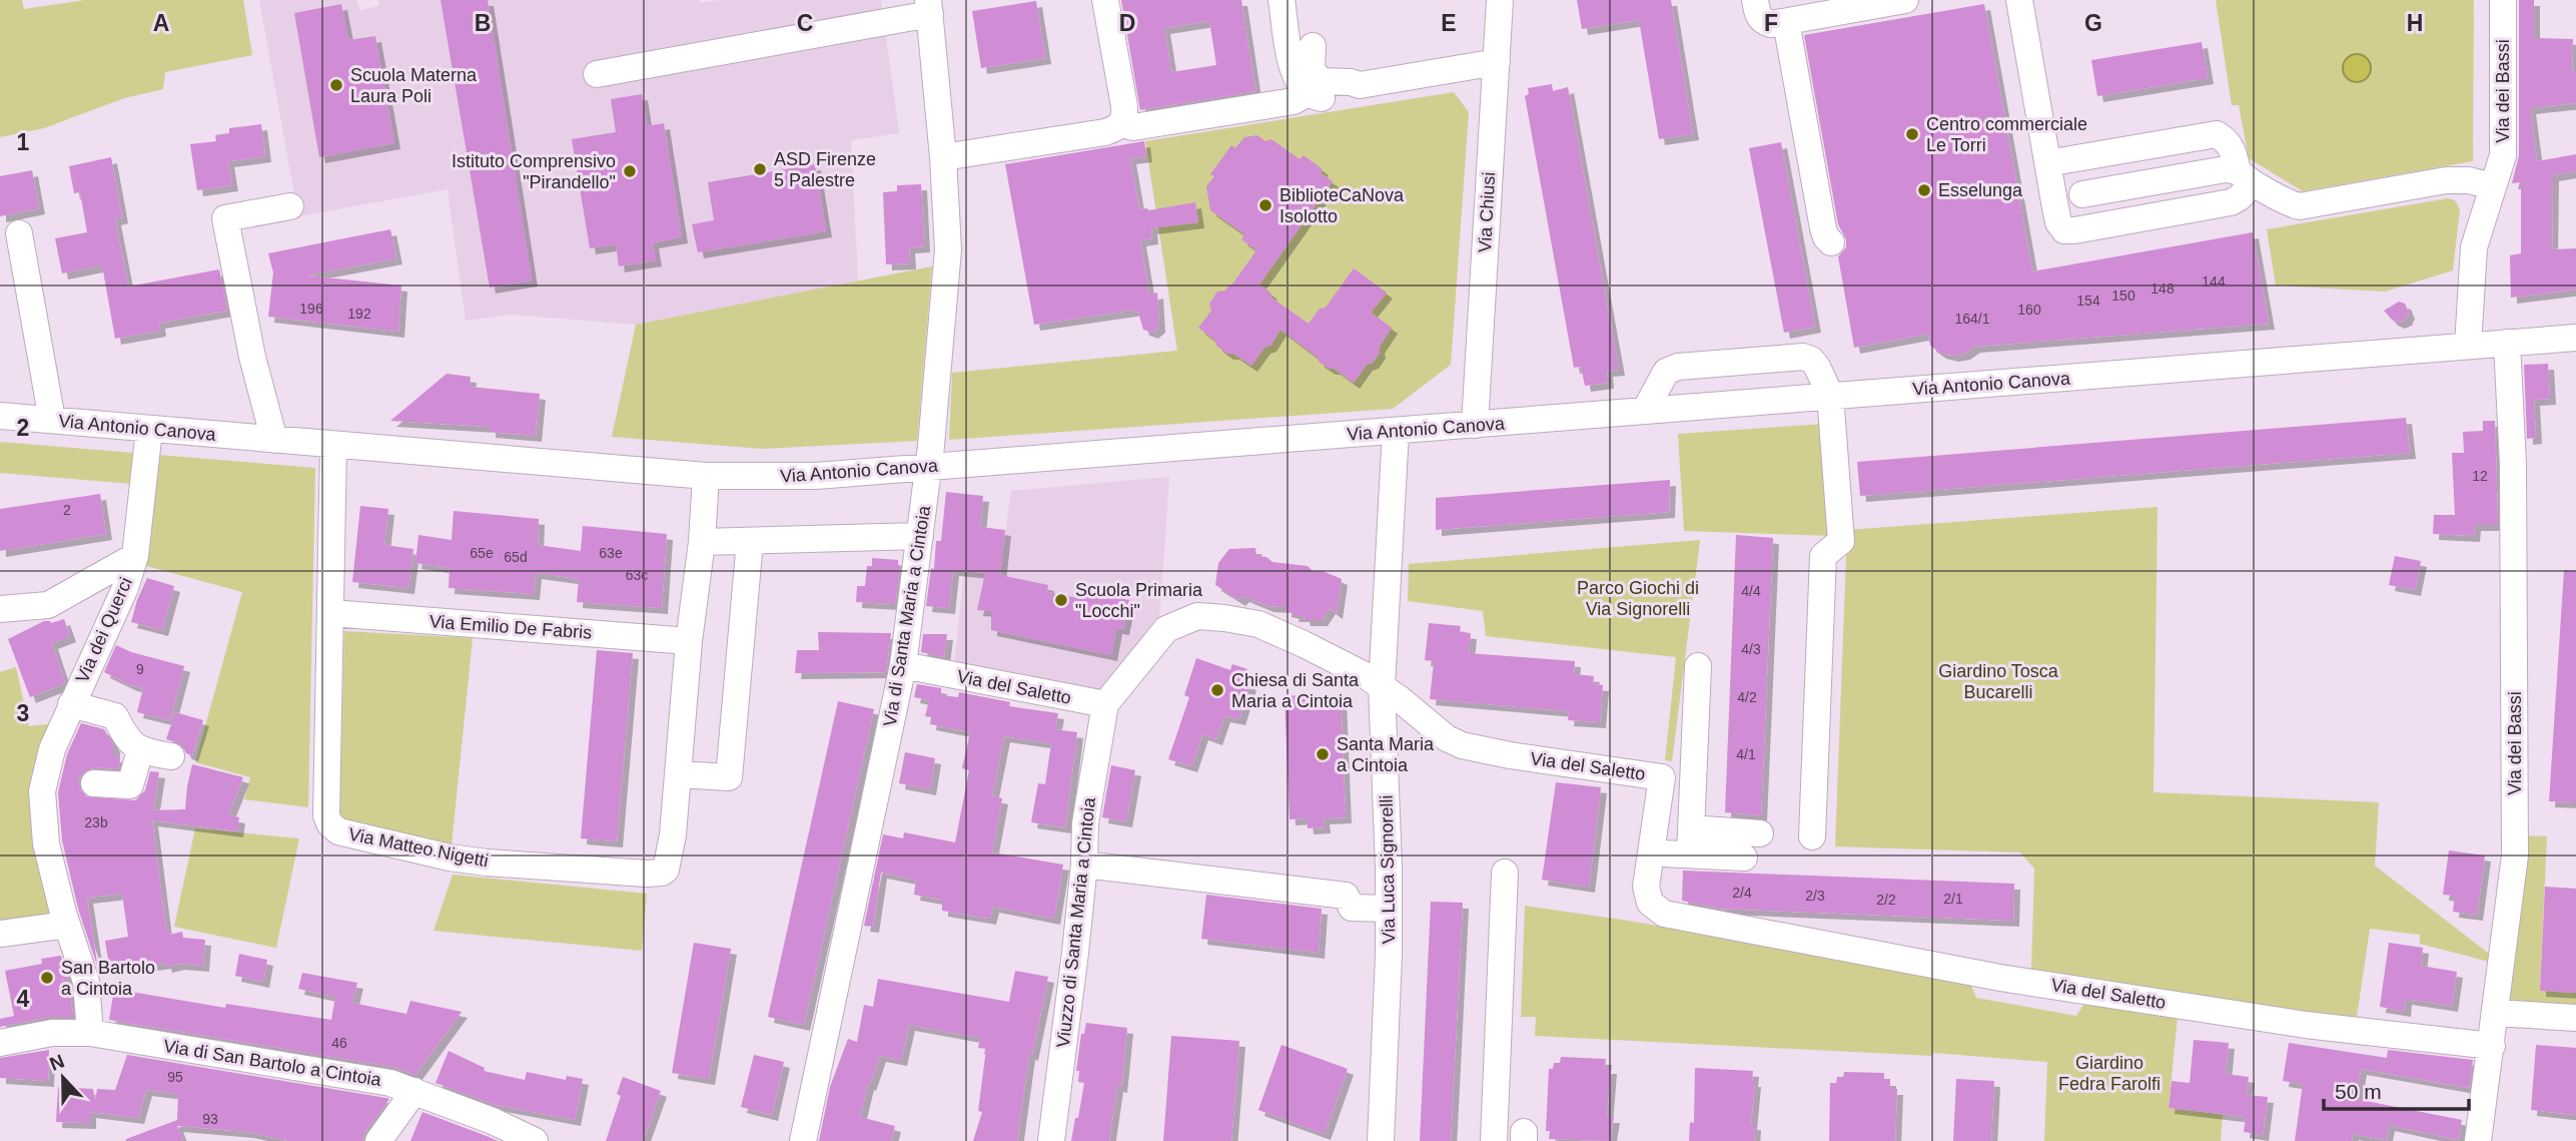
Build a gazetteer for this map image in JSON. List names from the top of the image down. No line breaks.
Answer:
{"streets":{"street":["Via dei Bassi","Via Chiusi","Via Antonio Canova","Via di Santa Maria a Cintoia","Via Emilio De Fabris","Via dei Querci","Via del Saletto","Via Matteo Nigetti","Via Luca Signorelli","Viuzzo di Santa Maria a Cintoia","Via di San Bartolo a Cintoia"]},"crossings":[["Via dei Bassi","Via Antonio Canova"],["Via dei Bassi","Via del Saletto"],["Via Chiusi","Via Antonio Canova"],["Via Antonio Canova","Via di Santa Maria a Cintoia"],["Via Antonio Canova","Via dei Querci"],["Via Antonio Canova","Via Matteo Nigetti"],["Via Antonio Canova","Via Luca Signorelli"],["Via di Santa Maria a Cintoia","Via del Saletto"],["Via Emilio De Fabris","Via Matteo Nigetti"],["Via dei Querci","Via di San Bartolo a Cintoia"],["Via del Saletto","Via Luca Signorelli"],["Via del Saletto","Viuzzo di Santa Maria a Cintoia"]],"parks":["Parco Giochi di Via Signorelli","Giardino Tosca Bucarelli","Giardino Fedra Farolfi"],"places":["Scuola Materna Laura Poli","Centro commerciale Le Torri","ASD Firenze 5 Palestre","Istituto Comprensivo \"Pirandello\"","Esselunga","BiblioteCaNova Isolotto","Scuola Primaria \"Locchi\"","Chiesa di Santa Maria a Cintoia","Santa Maria a Cintoia","San Bartolo a Cintoia"],"house_numbers":["144","148","150","154","196","160","192","164/1","12","2","65e","63e","65d","63c","4/4","4/3","9","4/2","4/1","23b","2/4","2/3","2/1","2/2","46","95","93"],"scale_bar":"50 m","north":"top","grid":{"columns":["A","B","C","D","E","F","G","H"],"rows":["1","2","3","4"]}}
